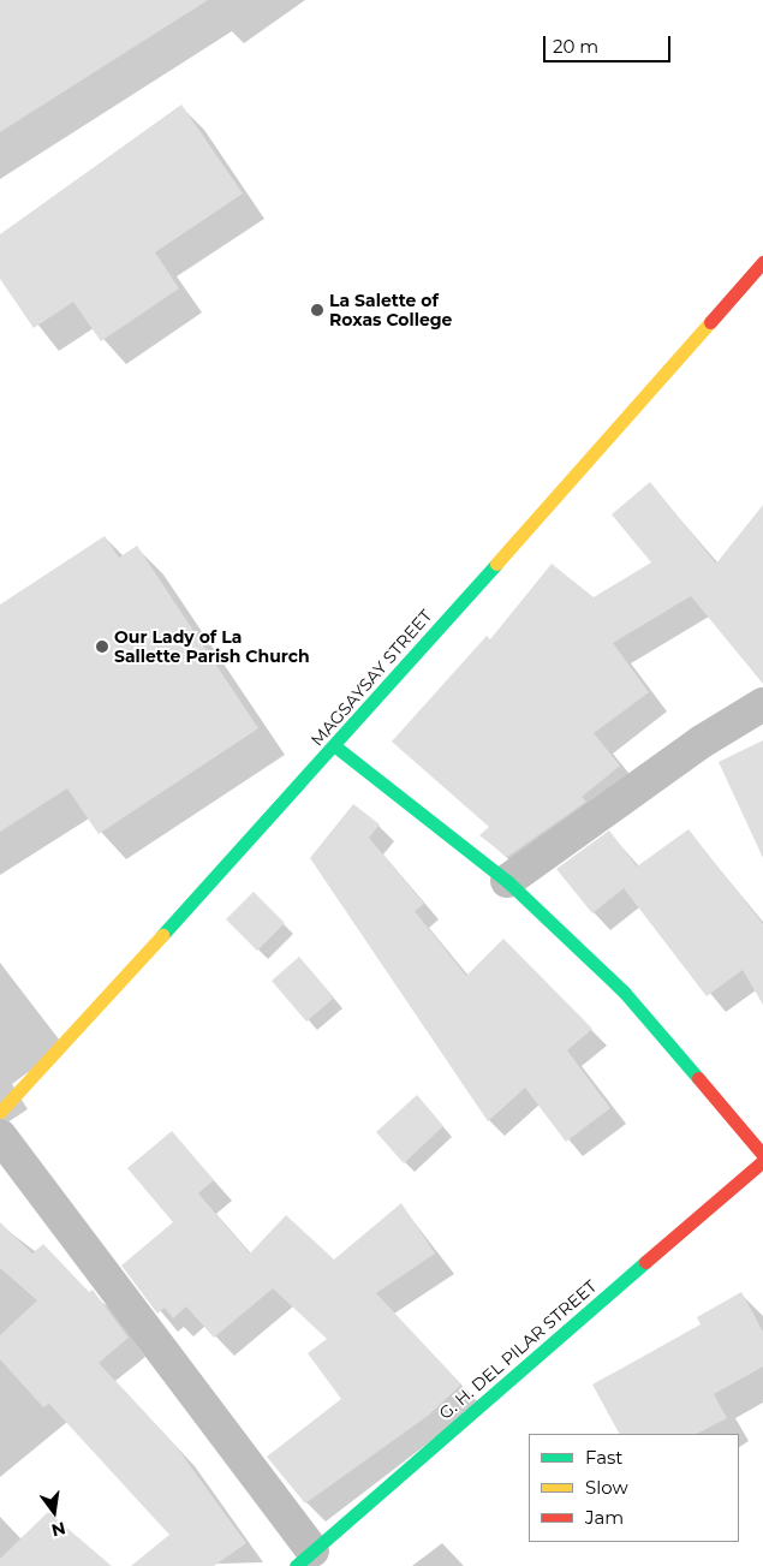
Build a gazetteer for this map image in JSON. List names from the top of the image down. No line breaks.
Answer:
{"streets":{"street":["MAGSAYSAY STREET","G. H. DEL PILAR STREET"]},"places":["La Salette of Roxas College","Our Lady of La Sallette Parish Church"],"legend":["Fast","Slow","Jam"],"scale_bar":"20 m","north":"bottom"}
